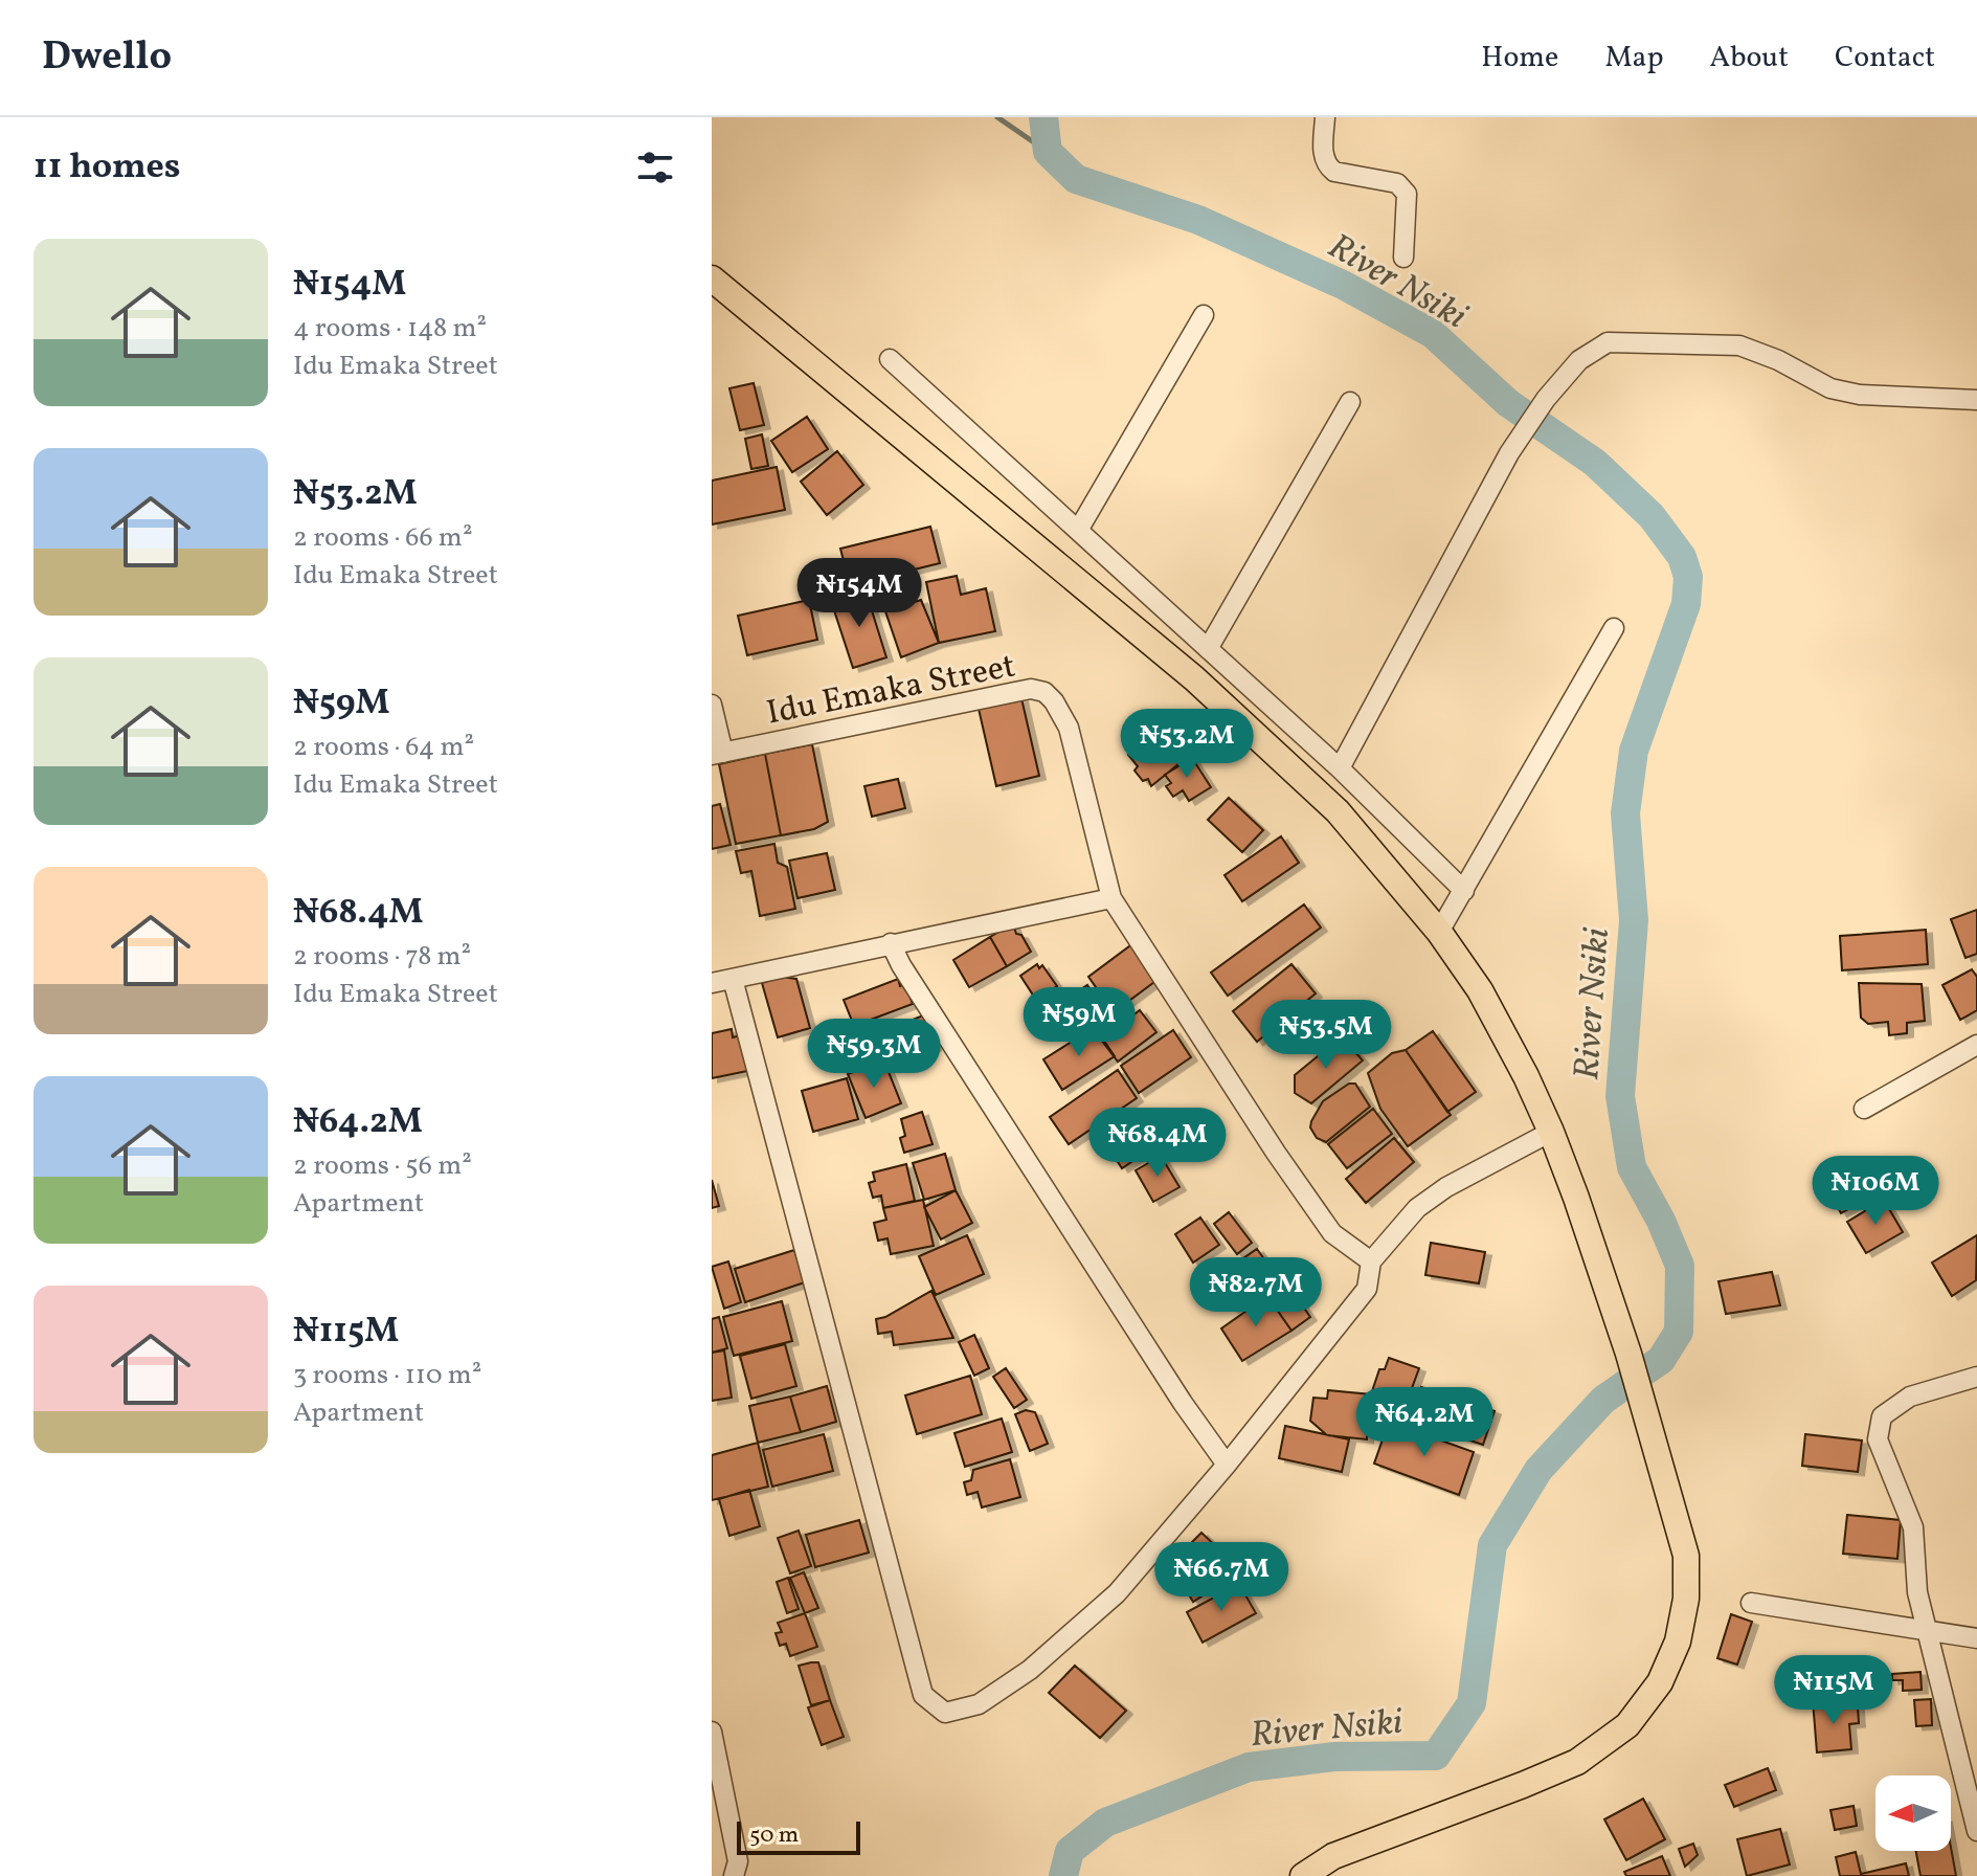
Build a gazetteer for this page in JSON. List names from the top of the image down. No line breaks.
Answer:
{"streets":{"street":["Idu Emaka Street"]},"water":["River Nsiki"],"scale_bar":"50 m","north":"left","page":{"header":"Dwello","nav":["Home","Map","About","Contact"],"heading":"11 homes","list":[{"name":"₦154M","note":"4 rooms · 148 m² · Idu Emaka Street"},{"name":"₦53.2M","note":"2 rooms · 66 m² · Idu Emaka Street"},{"name":"₦59M","note":"2 rooms · 64 m² · Idu Emaka Street"},{"name":"₦68.4M","note":"2 rooms · 78 m² · Idu Emaka Street"},{"name":"₦64.2M","note":"2 rooms · 56 m² · Apartment"},{"name":"₦115M","note":"3 rooms · 110 m² · Apartment"}],"price":["₦154M","₦53.2M","₦59M","₦53.5M","₦59.3M","₦68.4M","₦106M","₦82.7M","₦64.2M","₦66.7M","₦115M"],"scale":"50 m"}}
